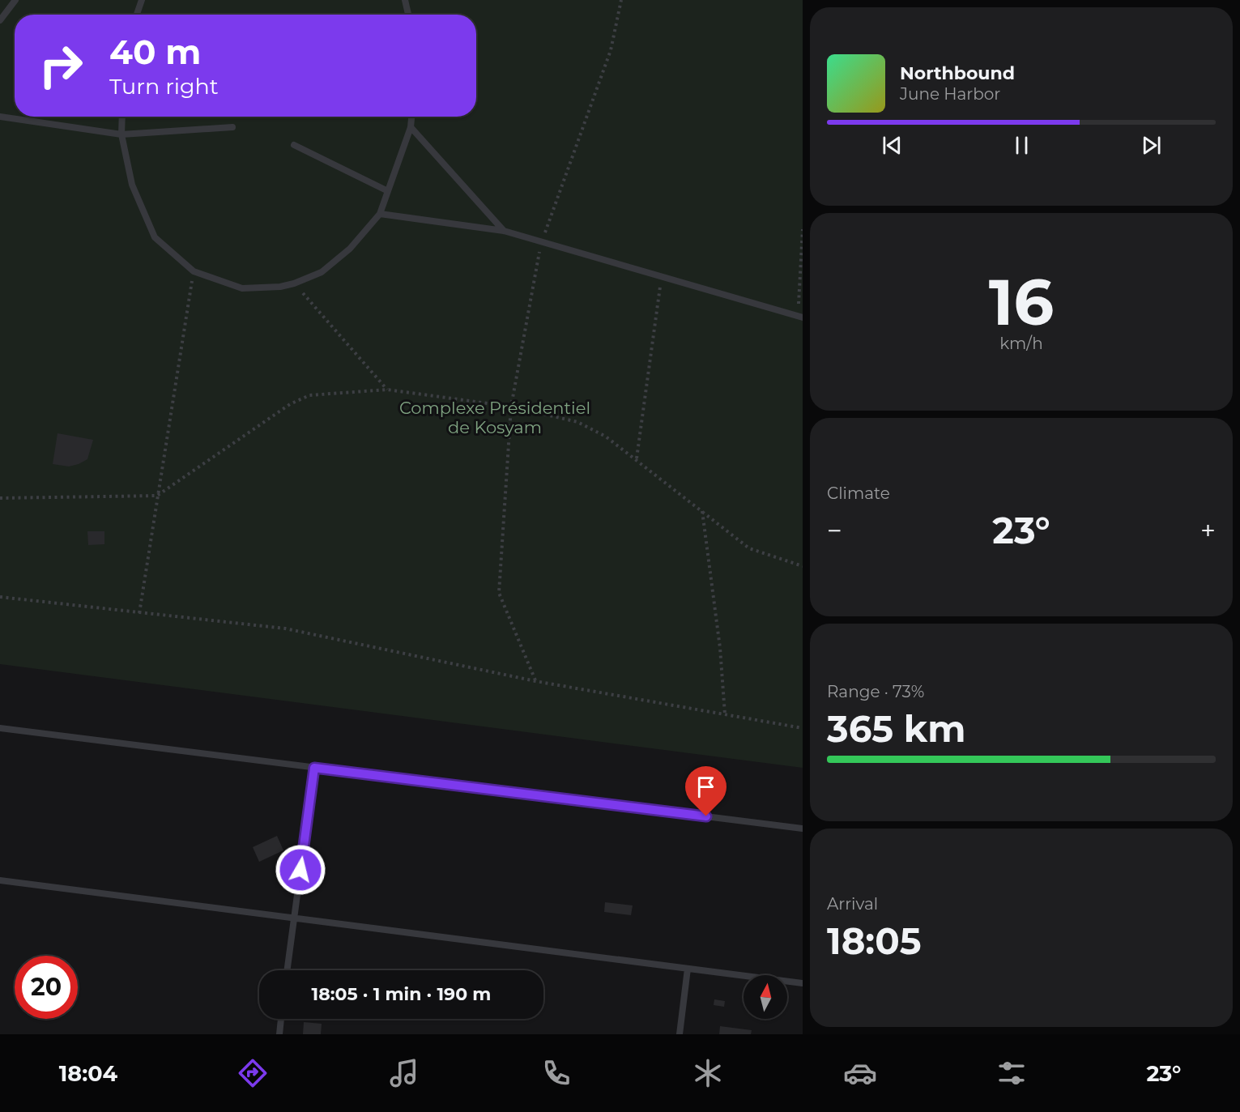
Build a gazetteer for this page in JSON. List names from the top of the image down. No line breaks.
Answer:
{"parks":["Complexe Présidentiel de Kosyam"],"north":"top","page":{"turn":["40 m","Turn right"],"song":["Northbound","June Harbor"],"tile":[["16","km/h"],"Climate",["Range · 73%","365 km"],["Arrival","18:05"]],"heat":["−","23°","+"],"limit":"20","trip":"18:05 · 1 min · 190 m","tabs":["18:04","23°"]}}
